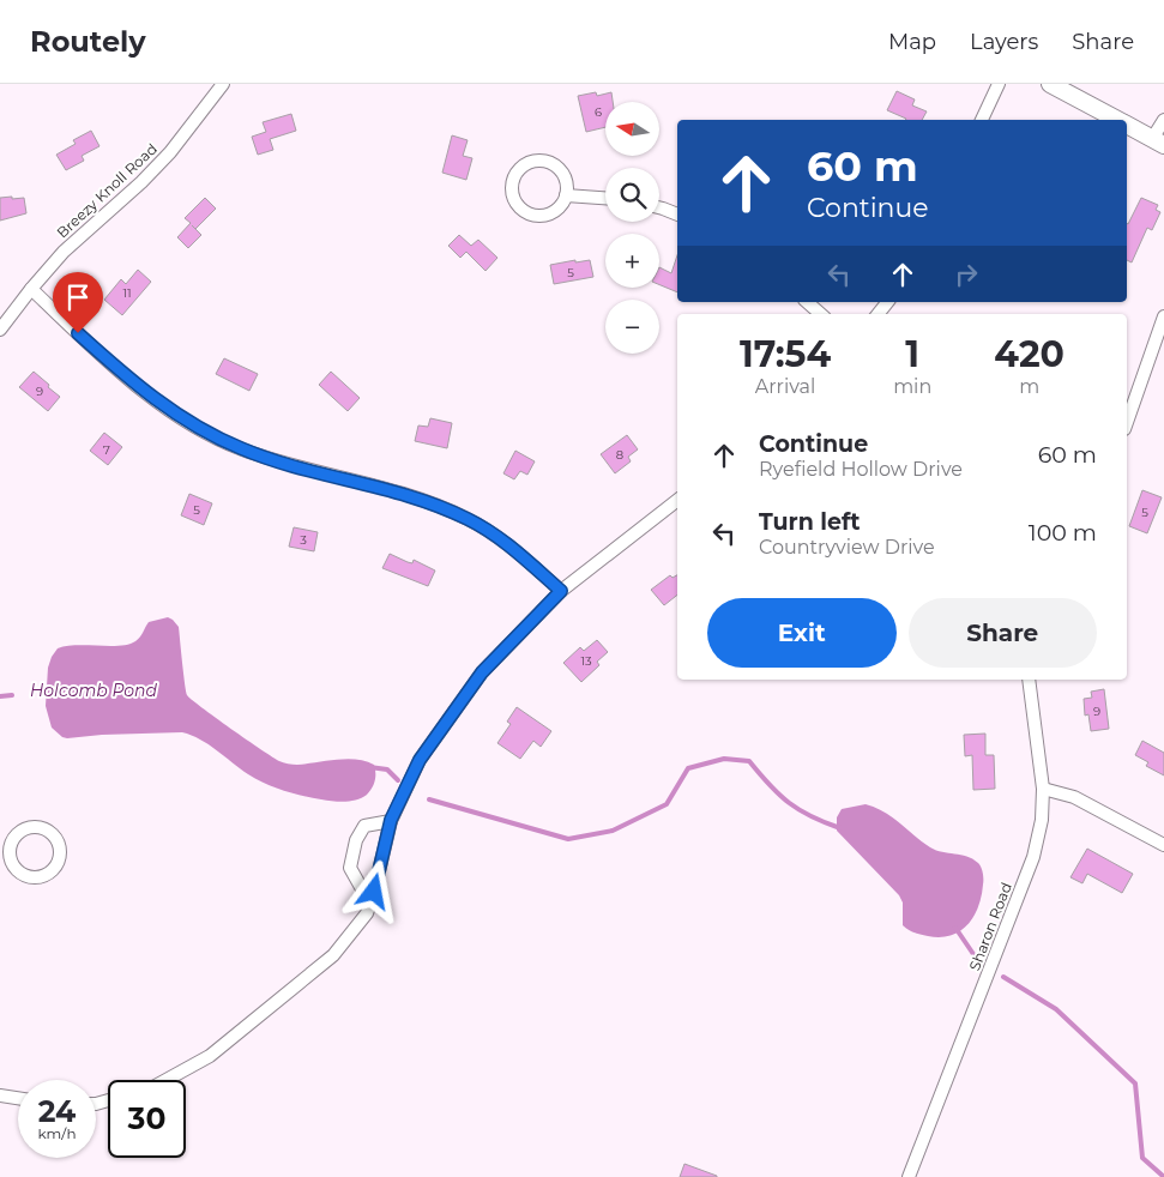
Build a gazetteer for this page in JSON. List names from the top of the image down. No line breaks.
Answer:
{"streets":{"street":["Breezy Knoll Road","Sharon Road"]},"water":["Holcomb Pond"],"house_numbers":["6","5","11","9","7","8","5","5","3","13","9"],"north":"left","page":{"header":"Routely","nav":["Map","Layers","Share"],"map_buttons":["+","−"],"turn":["60 m","Continue"],"eta":["17:54","Arrival","1","min","420","m"],"list":[{"name":"Continue","note":"Ryefield Hollow Drive","value":"60 m"},{"name":"Turn left","note":"Countryview Drive","value":"100 m"}],"buttons":["Exit","Share"],"speed":"24 km/h","limit":"30"}}
